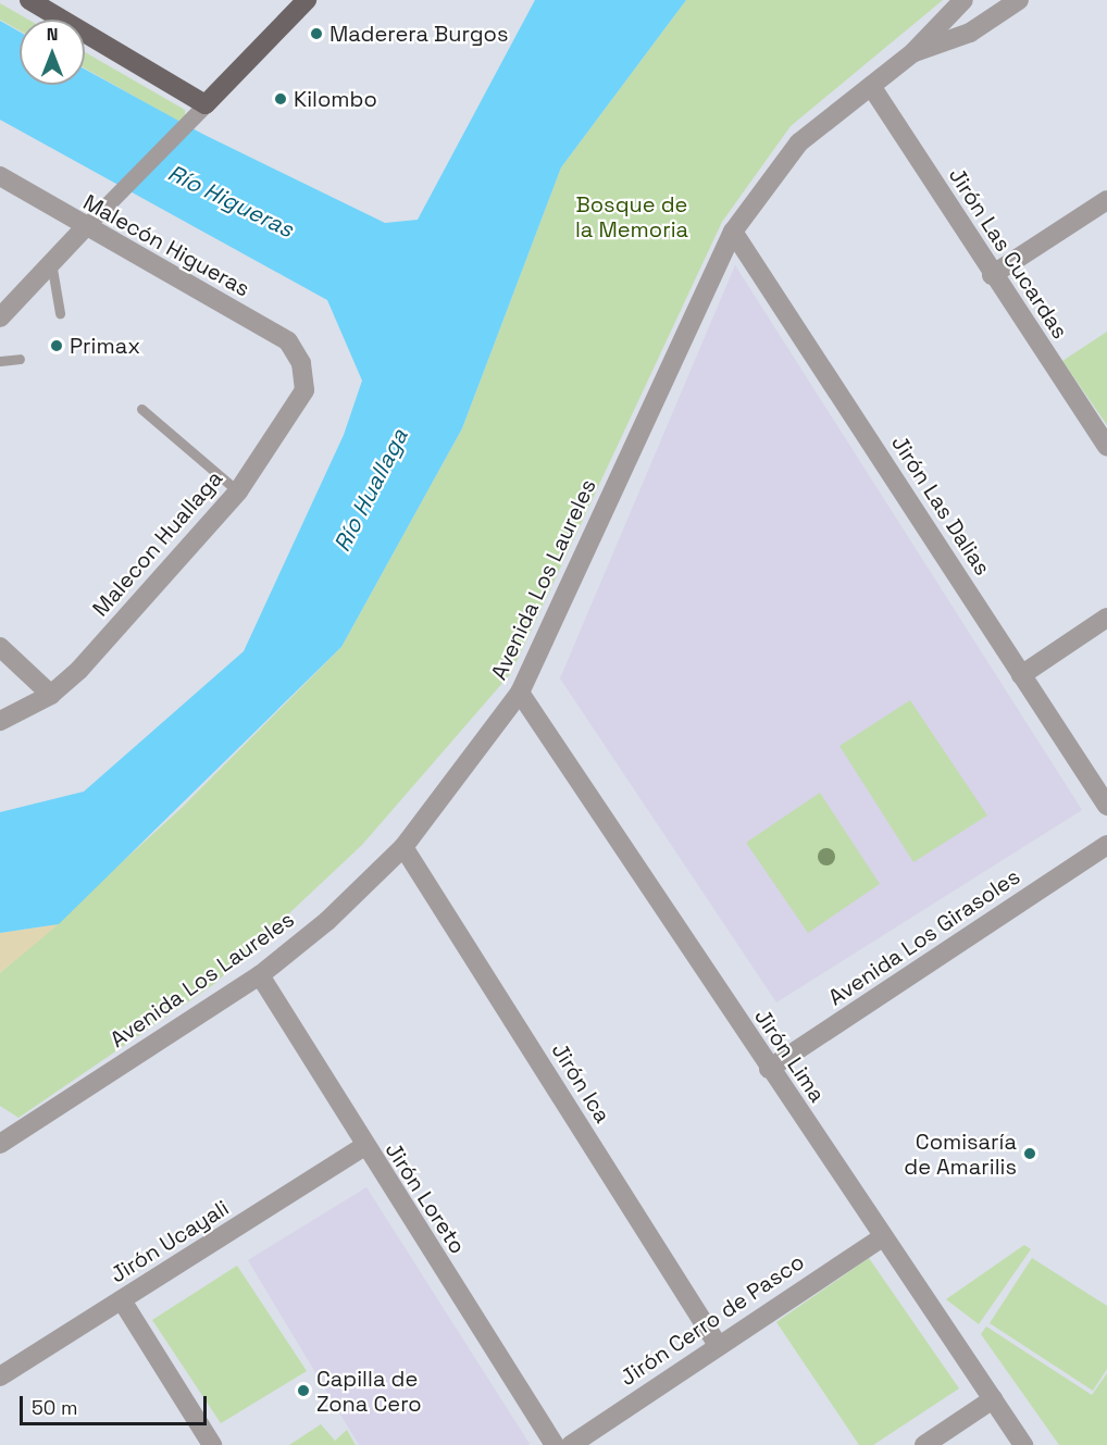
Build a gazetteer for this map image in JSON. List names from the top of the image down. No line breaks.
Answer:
{"streets":{"street":["Malecón Higueras","Jirón Las Cucardas","Jirón Las Dalias","Malecon Huallaga","Avenida Los Laureles","Avenida Los Girasoles","Jirón Lima","Jirón Ica","Jirón Loreto","Jirón Ucayali","Jirón Cerro de Pasco"]},"crossings":[["Malecón Higueras","Malecon Huallaga"],["Jirón Las Cucardas","Avenida Los Laureles"],["Jirón Las Dalias","Avenida Los Laureles"],["Avenida Los Laureles","Jirón Lima"],["Avenida Los Laureles","Jirón Ica"],["Avenida Los Laureles","Jirón Loreto"],["Avenida Los Girasoles","Jirón Lima"],["Jirón Lima","Jirón Cerro de Pasco"],["Jirón Ica","Jirón Cerro de Pasco"],["Jirón Loreto","Jirón Ucayali"]],"water":["Río Higueras","Río Huallaga"],"parks":["Bosque de la Memoria"],"places":["Maderera Burgos","Kilombo","Primax","Comisaría de Amarilis","Capilla de Zona Cero"],"scale_bar":"50 m","north":"top"}
